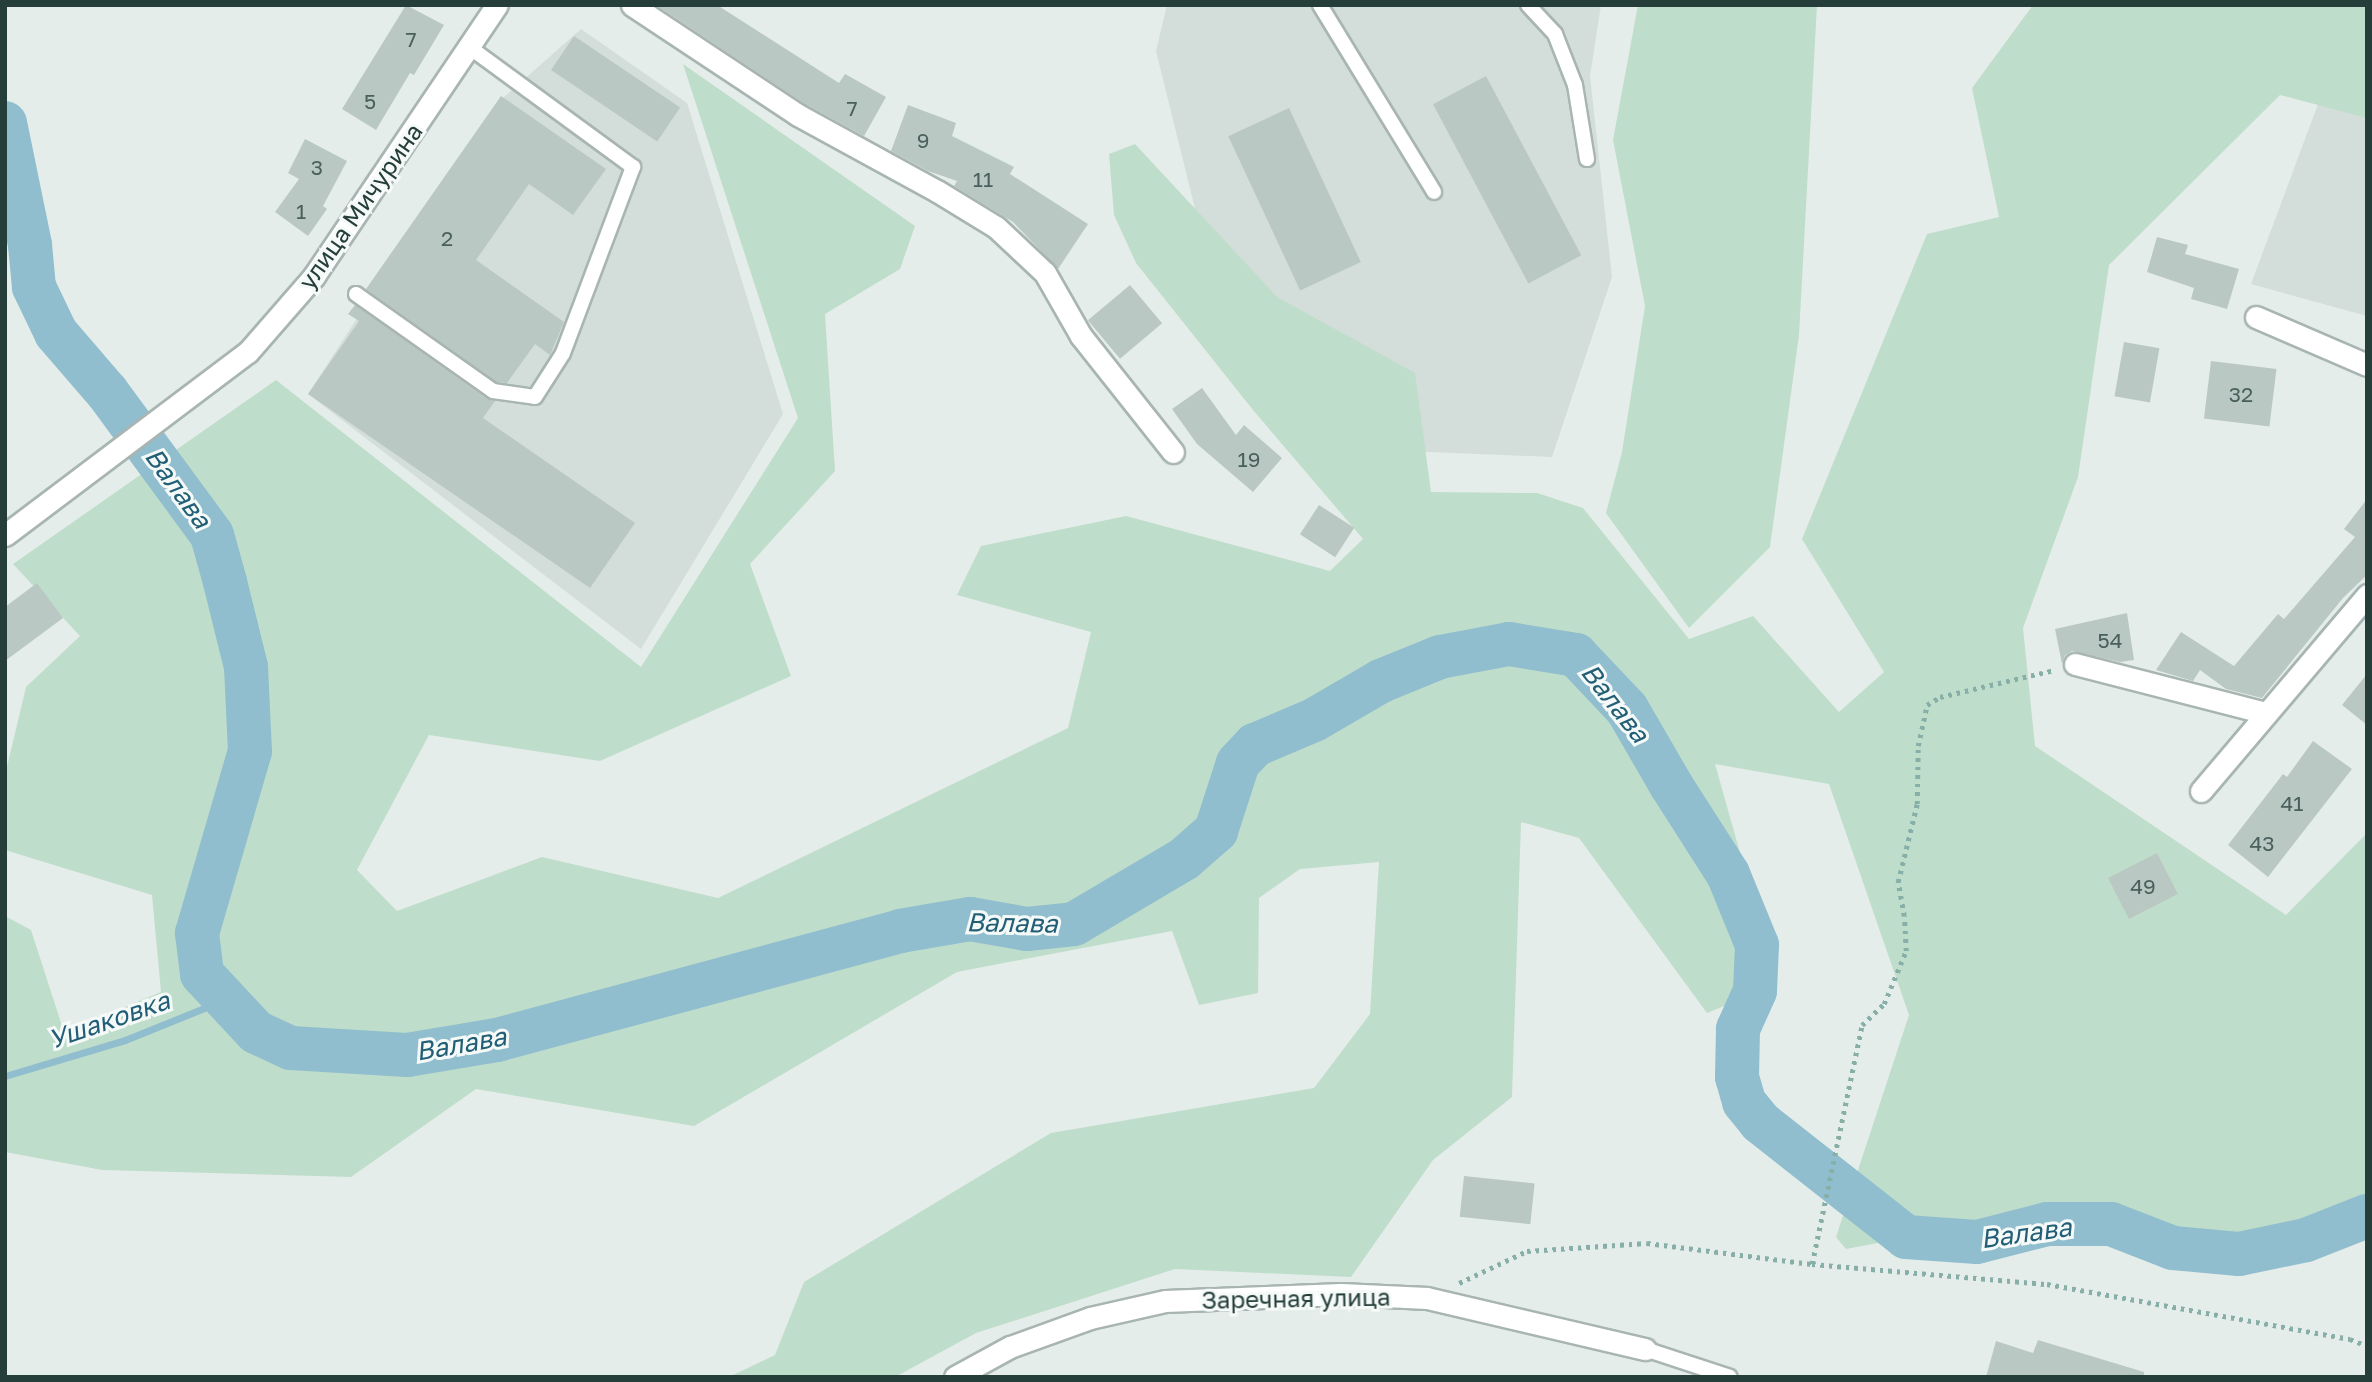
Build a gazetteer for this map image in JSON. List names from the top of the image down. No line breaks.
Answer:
{"streets":{"street":["улица Мичурина","Заречная улица"]},"water":["Валава","Ушаковка"],"house_numbers":["7","5","7","9","3","11","1","2","32","19","54","41","43","49"]}
